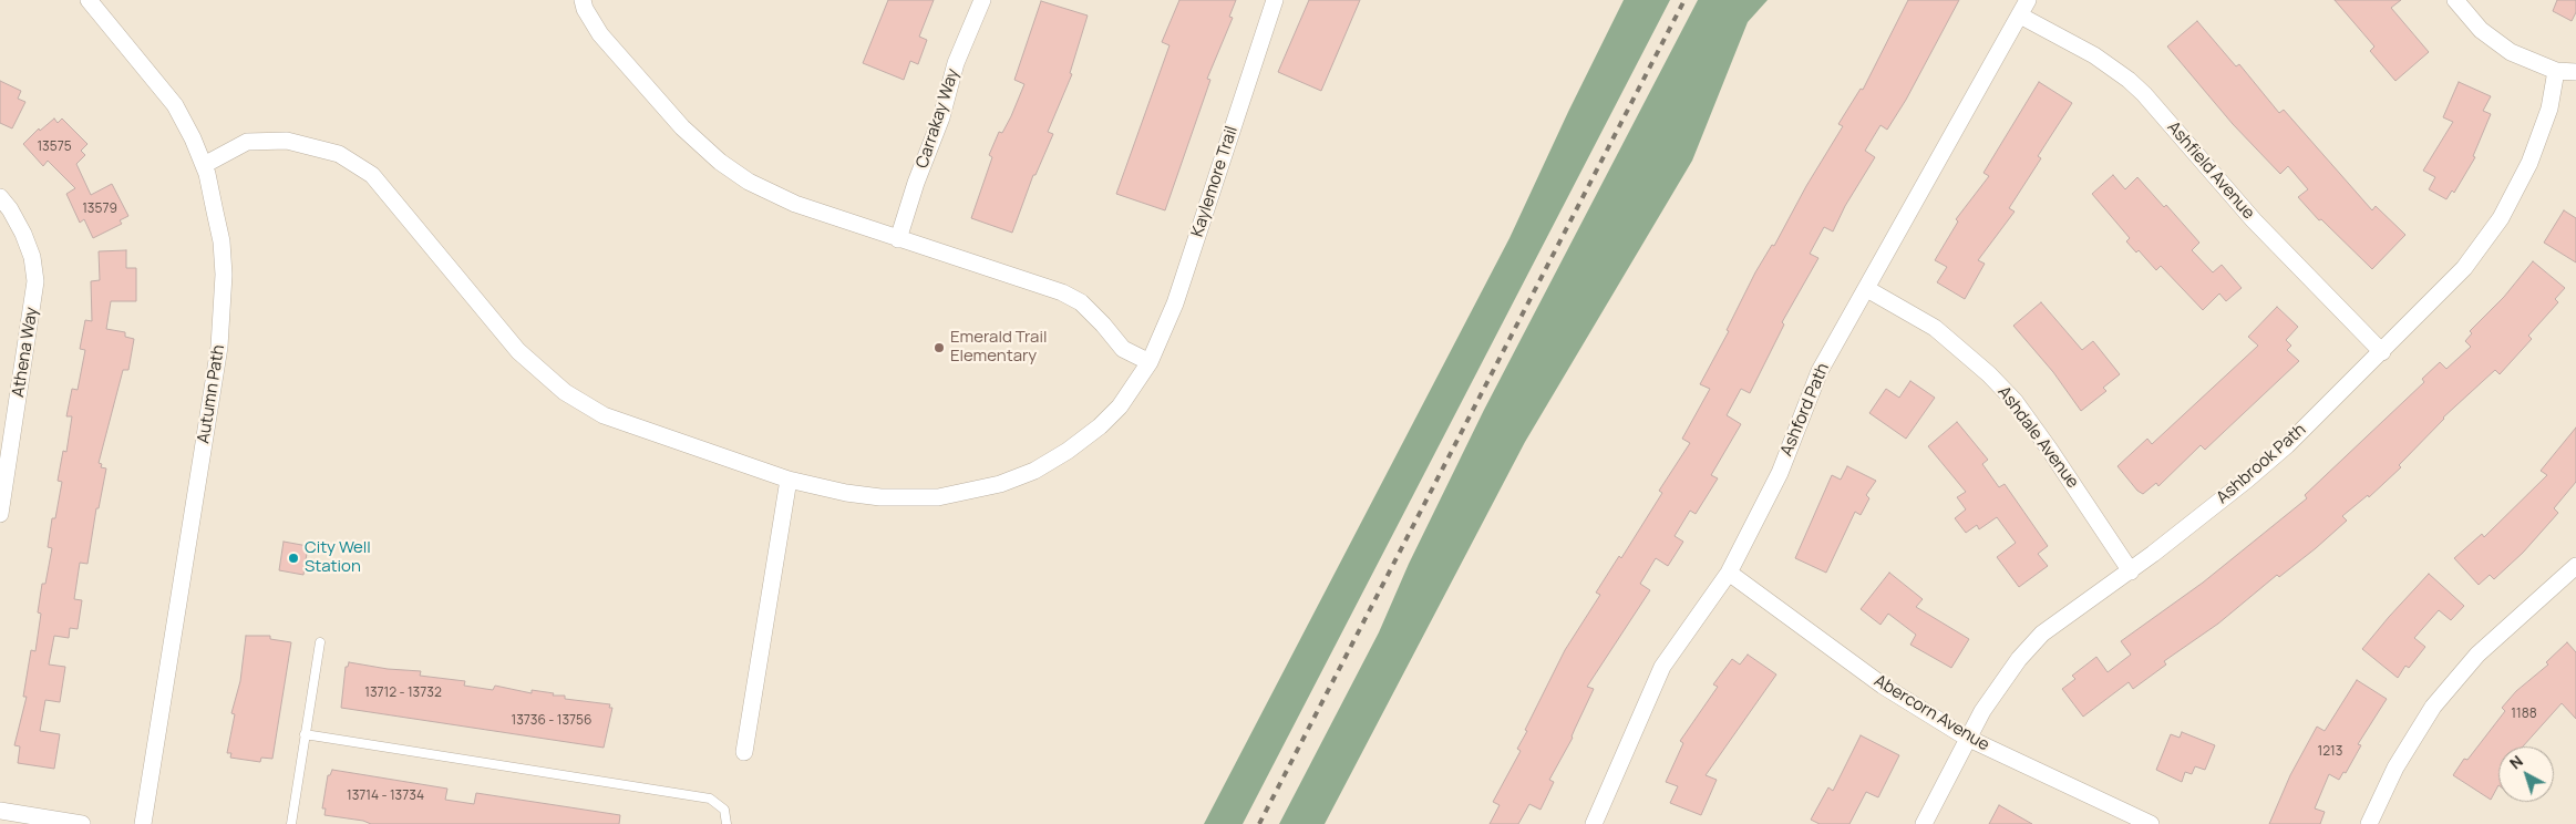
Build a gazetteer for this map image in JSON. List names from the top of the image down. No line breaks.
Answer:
{"streets":{"street":["Carrakay Way","Ashfield Avenue","Kaylemore Trail","Athena Way","Autumn Path","Ashford Path","Ashdale Avenue","Ashbrook Path","Abercorn Avenue"]},"crossings":[["Ashfield Avenue","Ashford Path"],["Ashfield Avenue","Ashbrook Path"],["Kaylemore Trail","Autumn Path"],["Ashford Path","Ashdale Avenue"],["Ashford Path","Abercorn Avenue"],["Ashdale Avenue","Ashbrook Path"],["Ashbrook Path","Abercorn Avenue"]],"places":["Emerald Trail Elementary","City Well Station"],"house_numbers":["13575","13579","13712 - 13732","1188","13736 - 13756","1213","13714 - 13734"],"north":"top left"}
